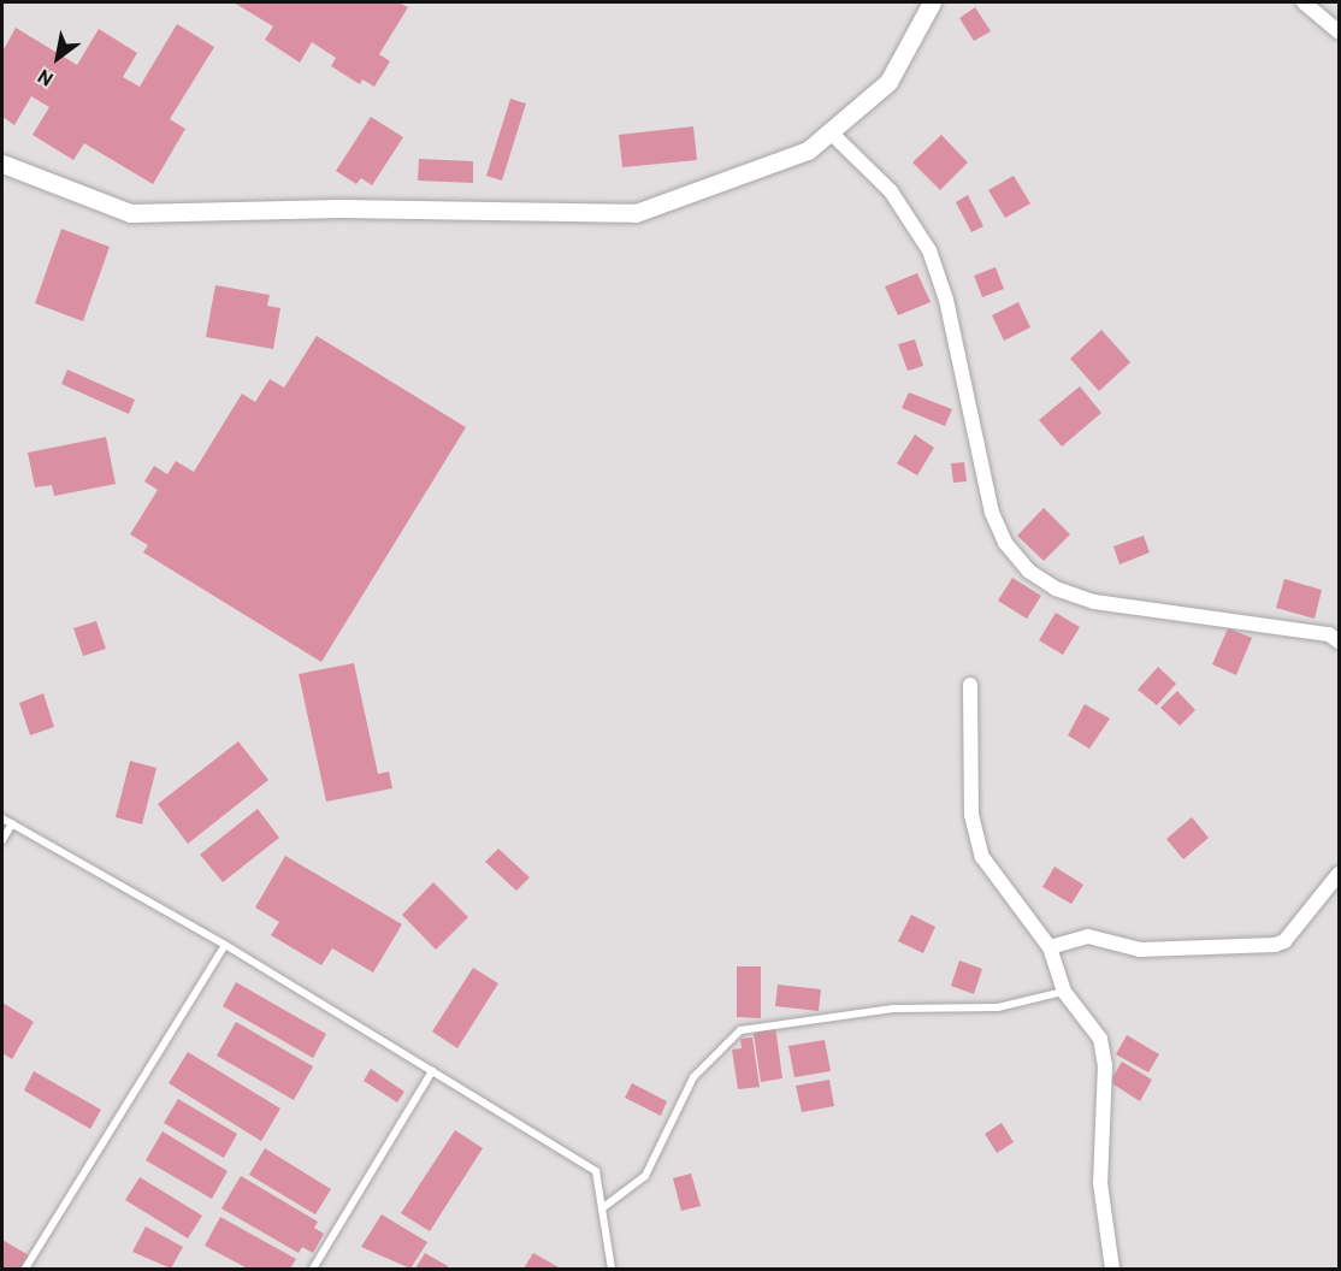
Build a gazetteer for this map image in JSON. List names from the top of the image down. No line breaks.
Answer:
{"north":"bottom left"}
